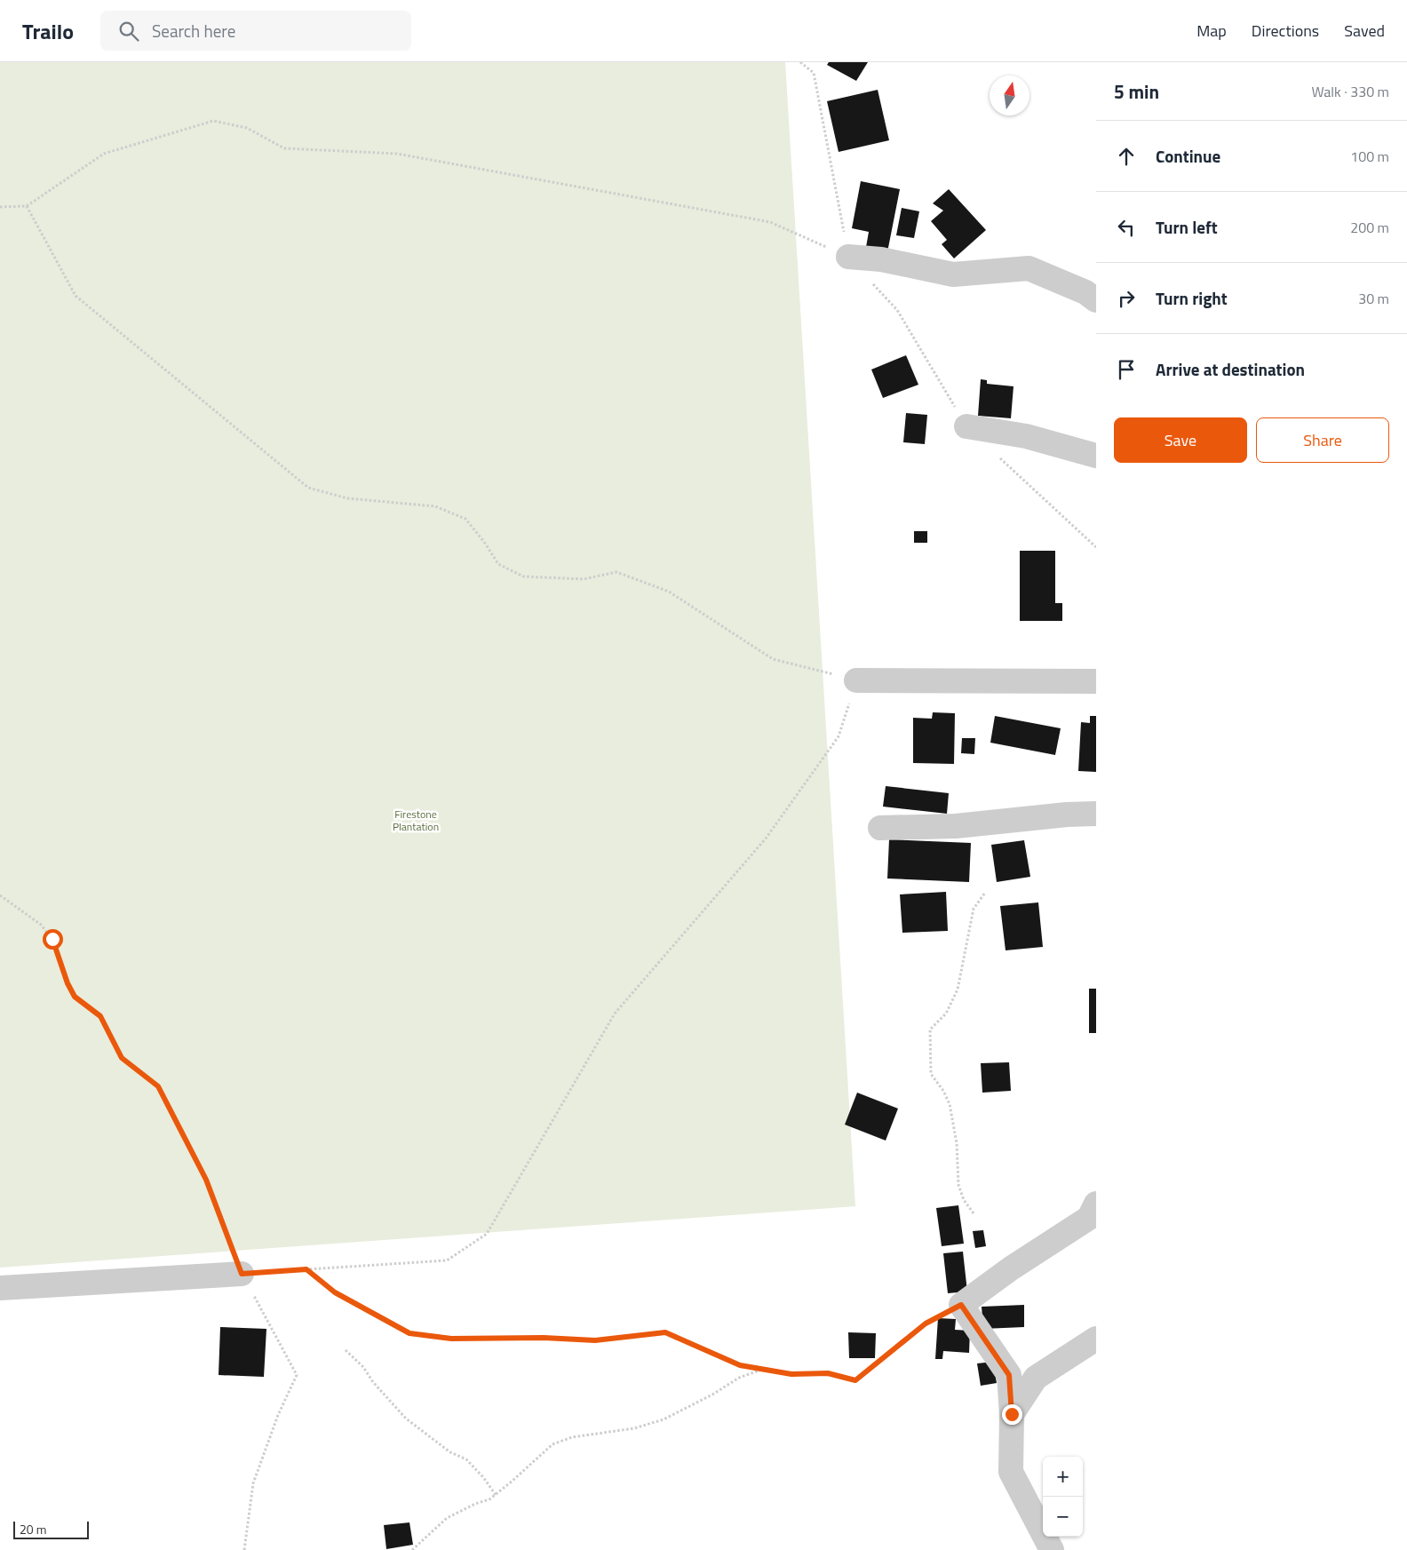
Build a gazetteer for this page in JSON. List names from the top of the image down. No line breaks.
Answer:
{"parks":["Firestone Plantation"],"scale_bar":"20 m","north":"top","page":{"header":"Trailo","search":"Search here","nav":["Map","Directions","Saved"],"heading":["5 min","Walk · 330 m"],"list":[["Continue","100 m"],["Turn left","200 m"],["Turn right","30 m"],"Arrive at destination"],"buttons":["Save","Share"],"map_buttons":["+","−"],"scale":"20 m"}}
